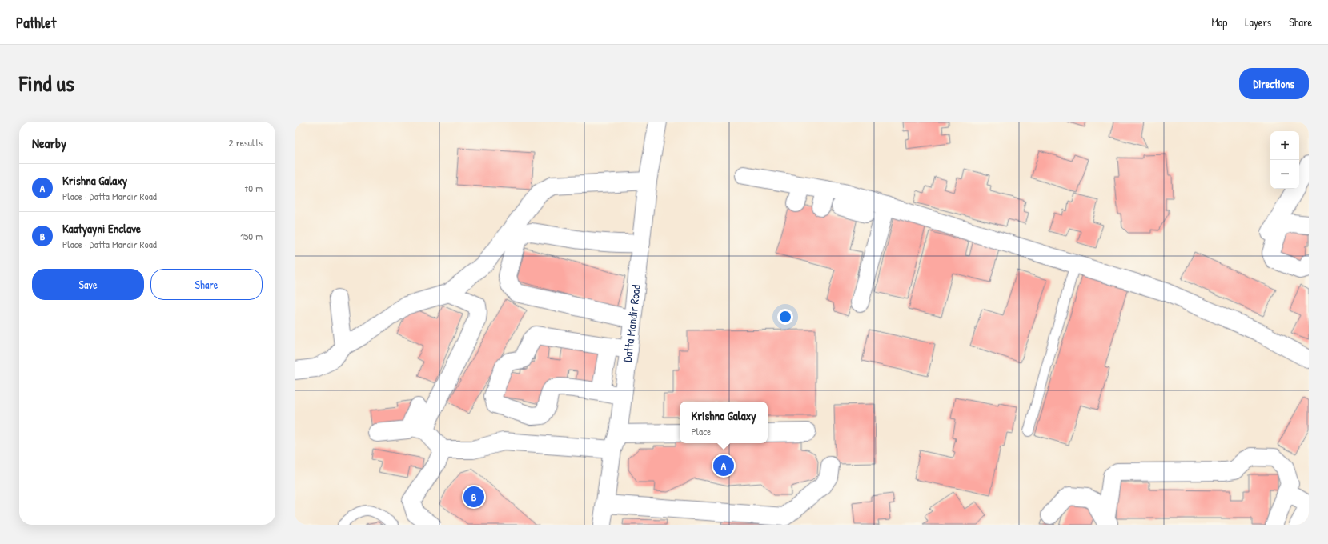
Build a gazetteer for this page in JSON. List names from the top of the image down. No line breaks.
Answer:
{"streets":{"street":["Datta Mandir Road"]},"page":{"header":"Pathlet","nav":["Map","Layers","Share"],"title":"Find us","buttons":["Directions",["Save","Share"]],"heading":["Nearby","2 results"],"map_buttons":["+","−"],"list":[{"mark":"A","name":"Krishna Galaxy","note":"Place · Datta Mandir Road","value":"70 m"},{"mark":"B","name":"Kaatyayni Enclave","note":"Place · Datta Mandir Road","value":"150 m"}],"popup":["Krishna Galaxy","Place"],"pins":["A","B"]}}
